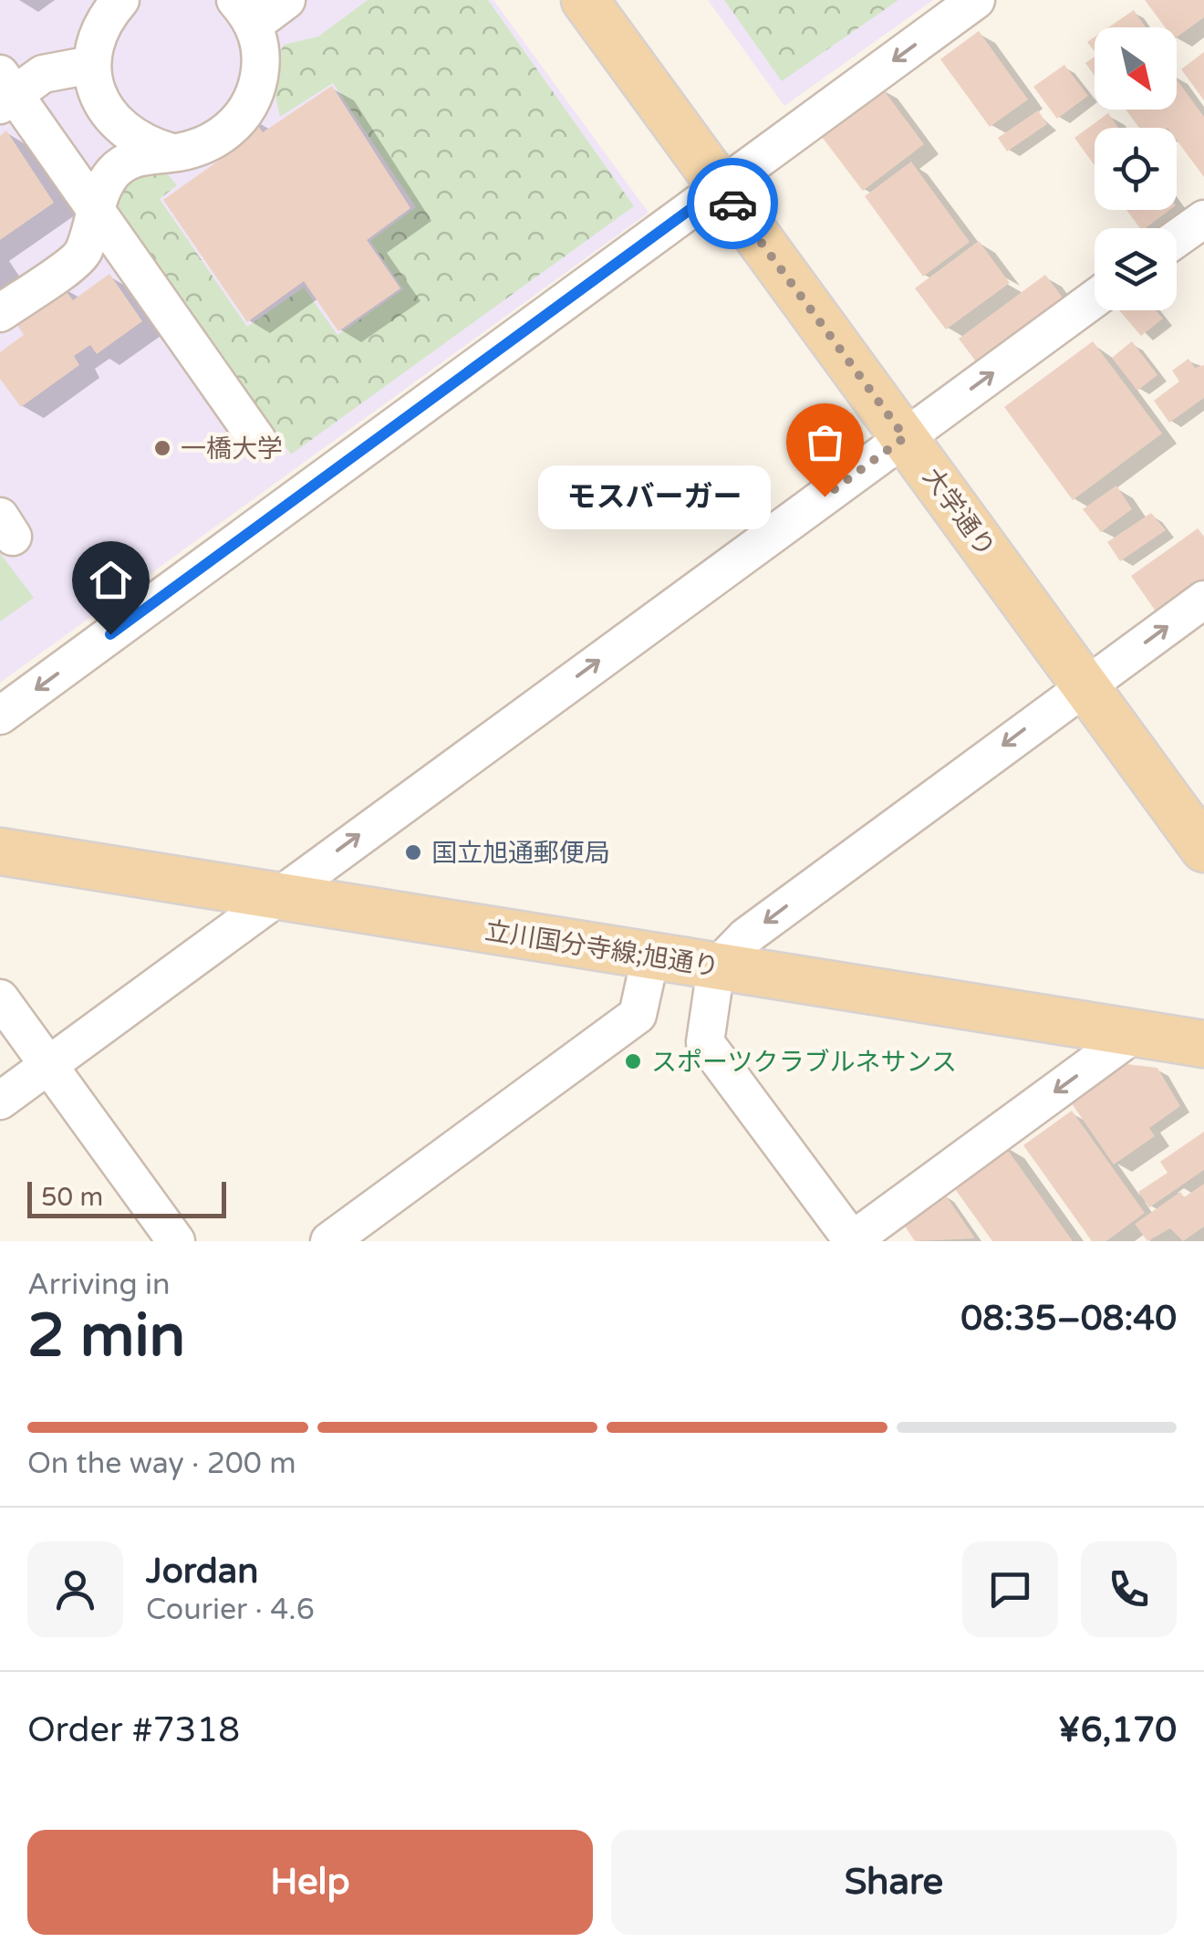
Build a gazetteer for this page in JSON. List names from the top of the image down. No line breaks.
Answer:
{"streets":{"main road":["大学通り","立川国分寺線;旭通り"]},"places":["一橋大学","モスバーガー","国立旭通郵便局","スポーツクラブルネサンス"],"scale_bar":"50 m","north":"bottom right","page":{"bubble":"モスバーガー","scale":"50 m","heading":["2 min","Arriving in","08:35–08:40"],"panel":["Jordan","Courier · 4.6","Order #7318","¥6,170"],"bar":"On the way · 200 m","buttons":["Help","Share"]}}
